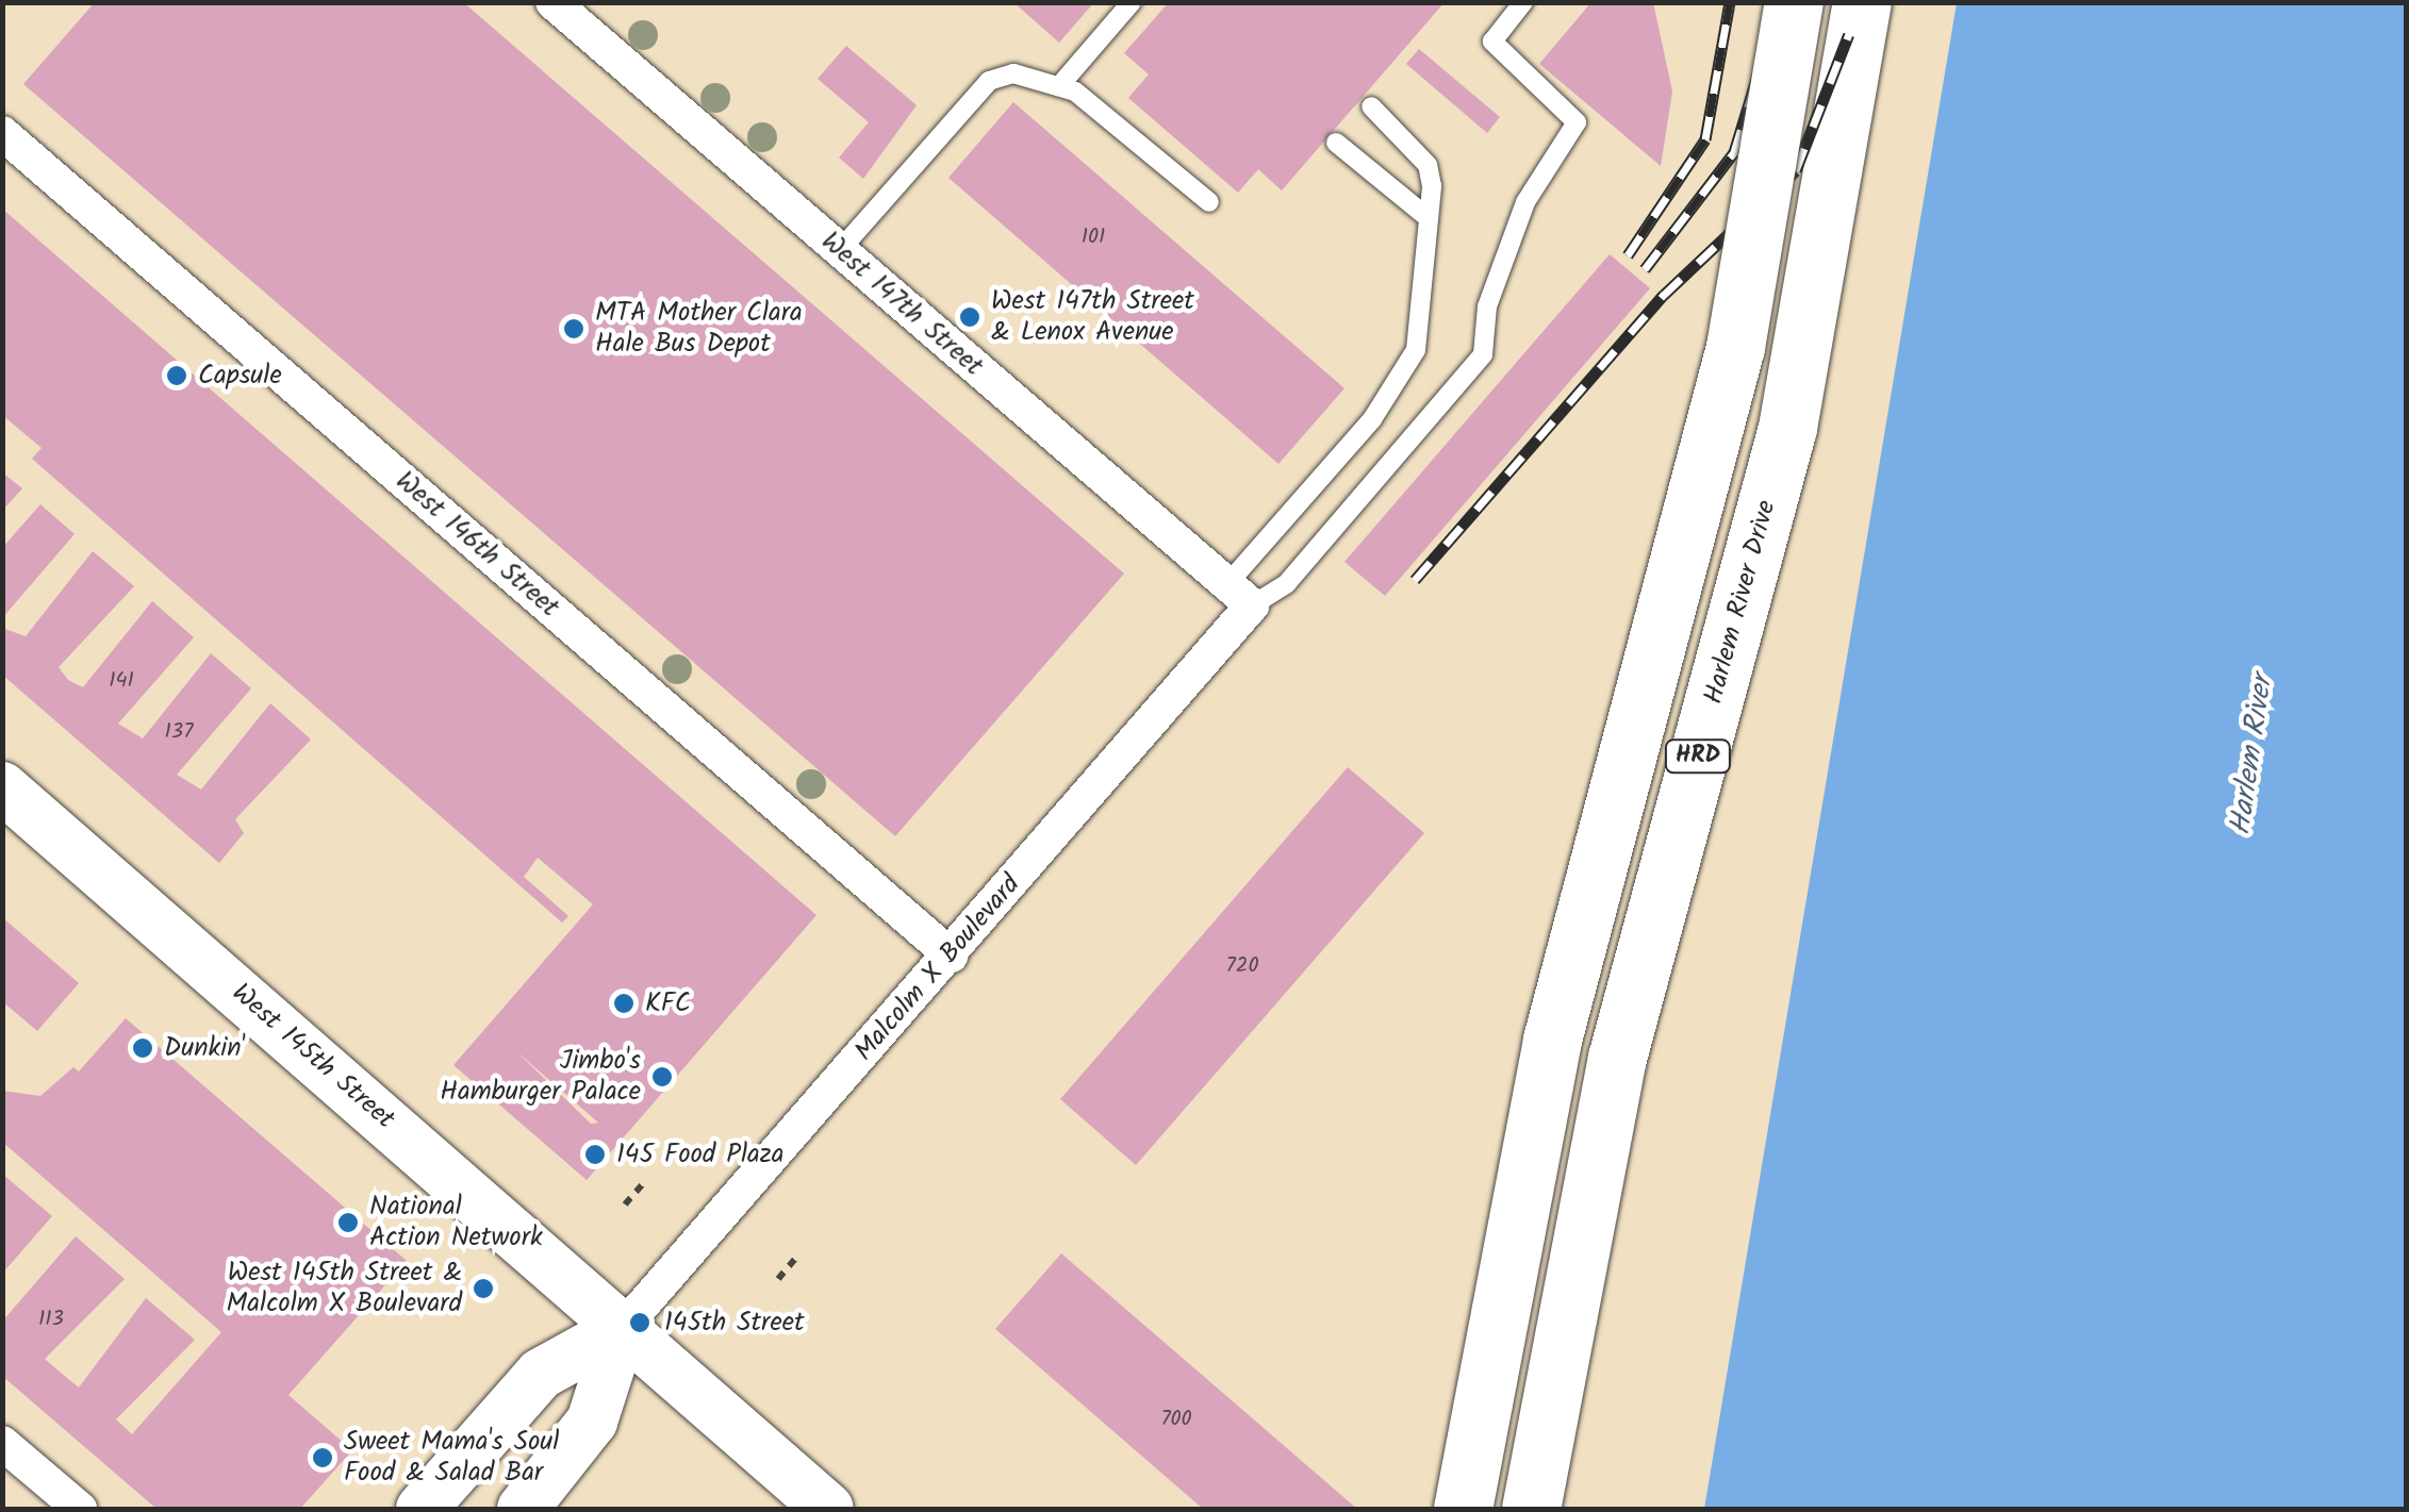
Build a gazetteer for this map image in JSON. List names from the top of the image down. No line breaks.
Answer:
{"streets":{"highway":["Harlem River Drive","HRD"],"main road":["Malcolm X Boulevard","West 145th Street"],"street":["West 147th Street","West 146th Street"]},"crossings":[["West 147th Street","Malcolm X Boulevard"],["West 146th Street","Malcolm X Boulevard"],["Malcolm X Boulevard","West 145th Street"]],"water":["Harlem River"],"places":["West 147th Street & Lenox Avenue","MTA Mother Clara Hale Bus Depot","Capsule","KFC","Dunkin'","Jimbo's Hamburger Palace","145 Food Plaza","National Action Network","West 145th Street & Malcolm X Boulevard","145th Street","Sweet Mama's Soul Food & Salad Bar"],"house_numbers":["101","141","137","720","113","700"]}
